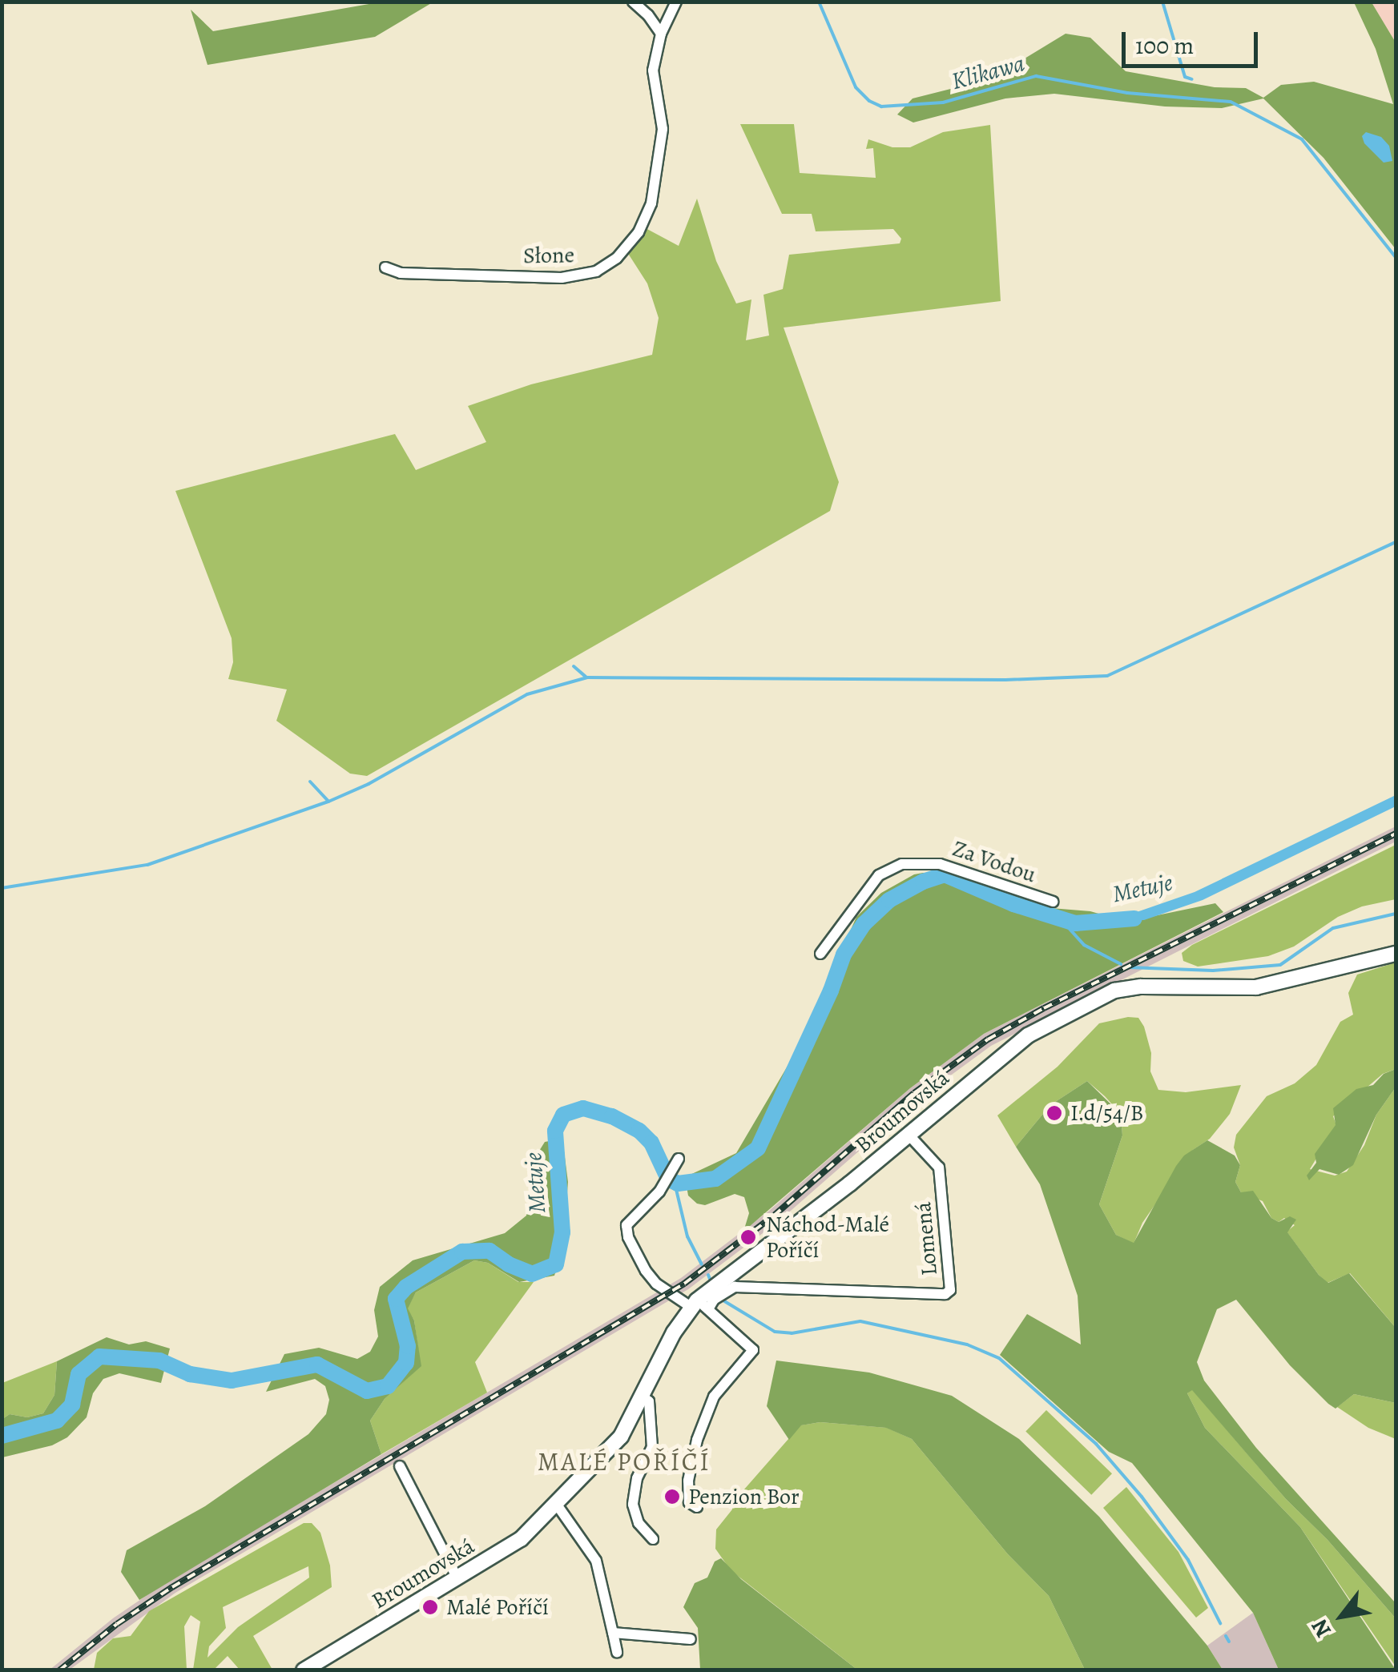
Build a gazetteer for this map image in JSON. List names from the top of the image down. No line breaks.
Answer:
{"streets":{"main road":["Broumovská"],"street":["Słone","Za Vodou","Lomená"]},"crossings":[["Broumovská","Lomená"]],"districts":["MALÉ POŘÍČÍ"],"water":["Klikawa","Metuje"],"places":["I.d/54/B","Náchod-Malé Poříčí","Penzion Bor","Malé Poříčí"],"scale_bar":"100 m","north":"bottom left"}
